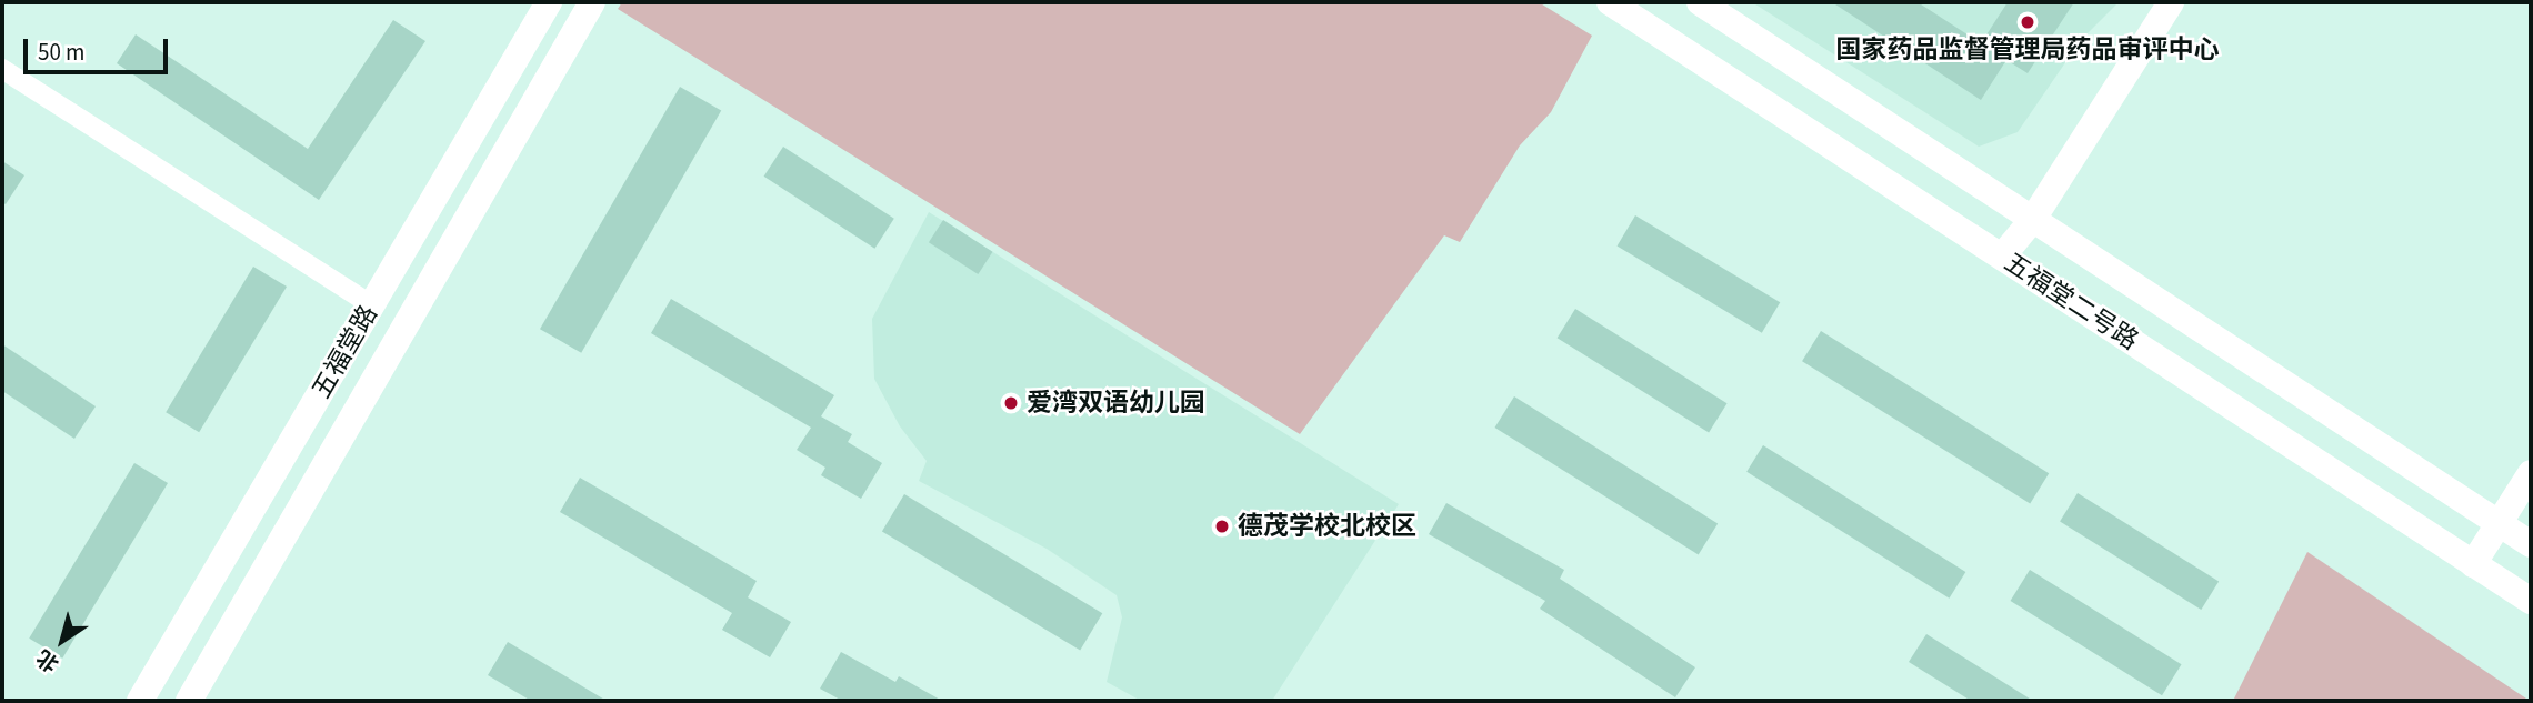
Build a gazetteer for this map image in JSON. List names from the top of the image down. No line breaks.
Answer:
{"streets":{"main road":["五福堂二号路","五福堂路"]},"places":["国家药品监督管理局药品审评中心","爱湾双语幼儿园","德茂学校北校区"],"scale_bar":"50 m","north":"bottom left"}
